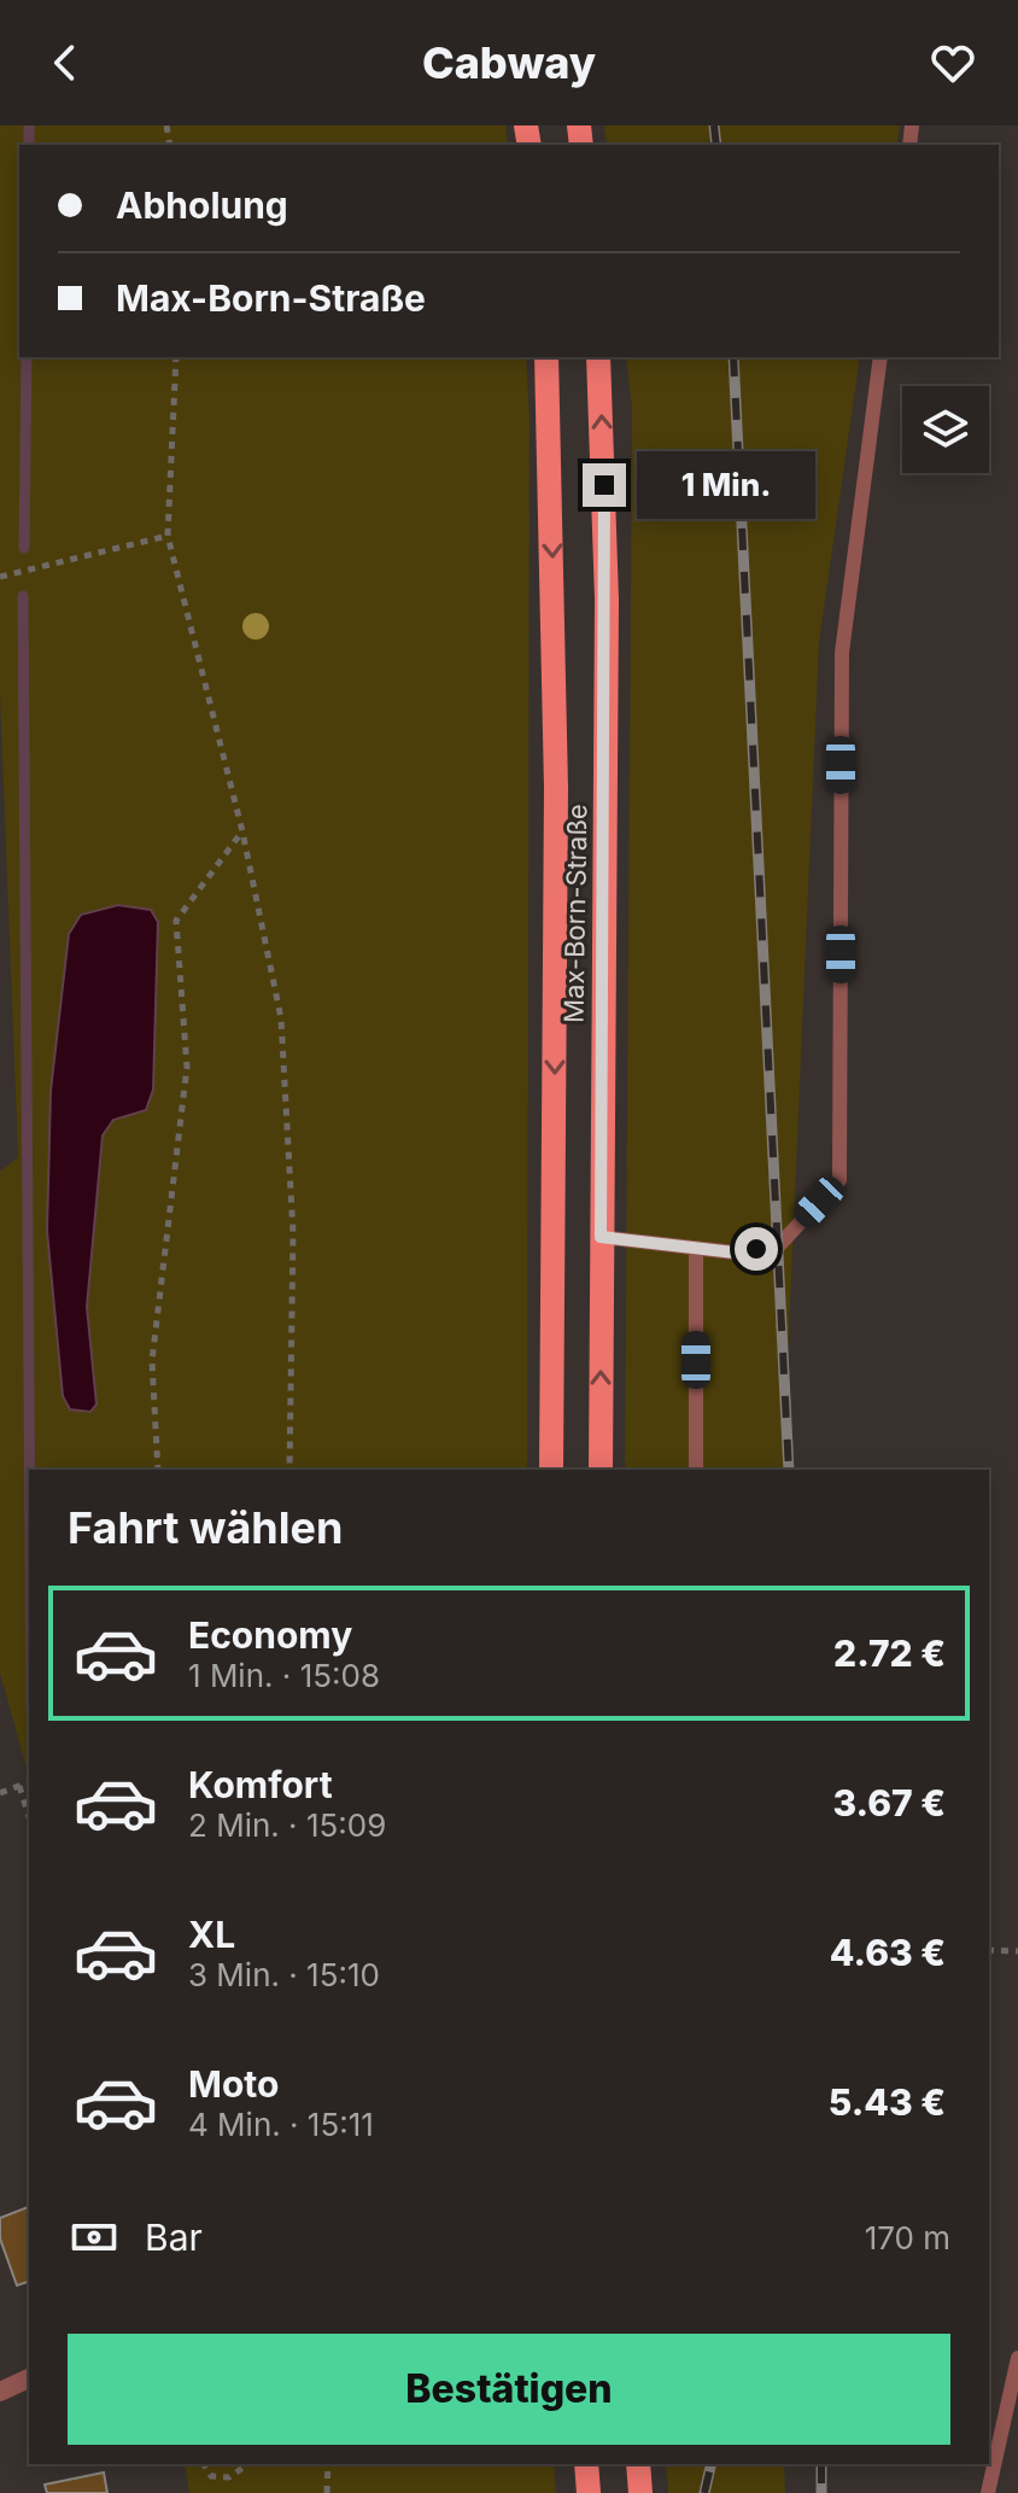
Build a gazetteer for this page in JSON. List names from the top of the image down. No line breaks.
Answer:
{"streets":{"main road":["Max-Born-Straße"]},"page":{"header":"Cabway","banner":["Abholung","Max-Born-Straße"],"bubble":"1 Min.","heading":"Fahrt wählen","list":[{"name":"Economy","note":"1 Min. · 15:08","value":"2.72 €"},{"name":"Komfort","note":"2 Min. · 15:09","value":"3.67 €"},{"name":"XL","note":"3 Min. · 15:10","value":"4.63 €"},{"name":"Moto","note":"4 Min. · 15:11","value":"5.43 €"}],"pay":["Bar","170 m"],"buttons":"Bestätigen"}}
